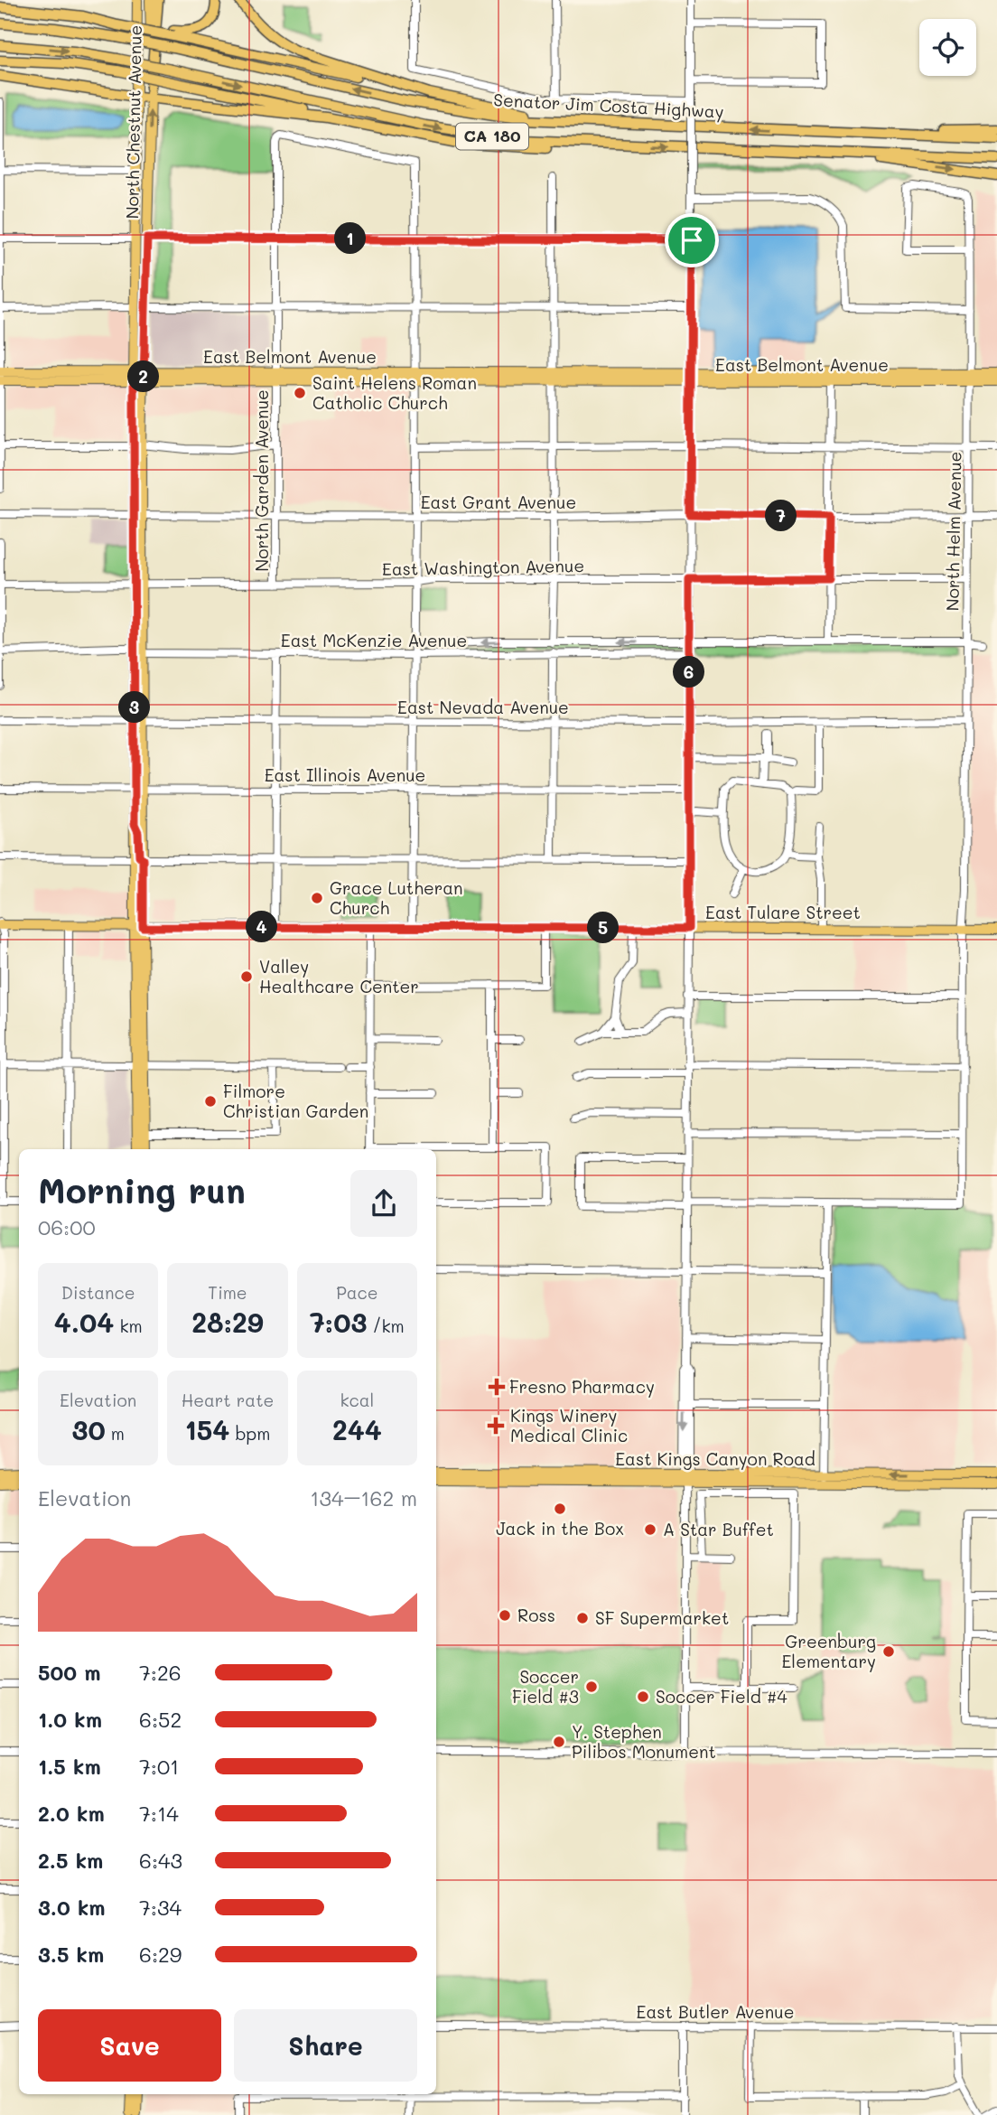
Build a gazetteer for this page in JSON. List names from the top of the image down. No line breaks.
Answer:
{"streets":{"highway":["Senator Jim Costa Highway","CA 180"],"main road":["North Chestnut Avenue","East Belmont Avenue","East Tulare Street","East Kings Canyon Road"],"street":["North Garden Avenue","East Grant Avenue","North Helm Avenue","East Washington Avenue","East McKenzie Avenue","East Nevada Avenue","East Illinois Avenue","East Butler Avenue"]},"crossings":[["North Chestnut Avenue","East Belmont Avenue"],["North Chestnut Avenue","East Grant Avenue"],["North Chestnut Avenue","East Washington Avenue"],["North Chestnut Avenue","East McKenzie Avenue"],["North Chestnut Avenue","East Nevada Avenue"],["North Chestnut Avenue","East Illinois Avenue"],["North Chestnut Avenue","East Tulare Street"],["East Belmont Avenue","North Garden Avenue"],["East Belmont Avenue","North Helm Avenue"],["North Garden Avenue","East Grant Avenue"],["North Garden Avenue","East Washington Avenue"],["East Grant Avenue","North Helm Avenue"],["North Helm Avenue","East Washington Avenue"],["North Helm Avenue","East McKenzie Avenue"],["North Helm Avenue","East Nevada Avenue"],["North Helm Avenue","East Tulare Street"]],"places":{"other":["Saint Helens Roman Catholic Church","Grace Lutheran Church","Valley Healthcare Center","Filmore Christian Garden","Jack in the Box","A Star Buffet","Ross","SF Supermarket","Greenburg Elementary","Soccer Field #3","Soccer Field #4","Y. Stephen Pilibos Monument"],"health":["Fresno Pharmacy","Kings Winery Medical Clinic"]},"page":{"pins":["1","2","7","6","3","4","5"],"heading":["Morning run","06:00"],"stats":[["Distance","4.04 km"],["Time","28:29"],["Pace","7:03 /km"],["Elevation","30 m"],["Heart rate","154 bpm"],["kcal","244"]],"chart":["Elevation","134–162 m"],"list":[{"name":"500 m","note":"7:26"},{"name":"1.0 km","note":"6:52"},{"name":"1.5 km","note":"7:01"},{"name":"2.0 km","note":"7:14"},{"name":"2.5 km","note":"6:43"},{"name":"3.0 km","note":"7:34"},{"name":"3.5 km","note":"6:29"}],"buttons":["Save","Share"]}}
